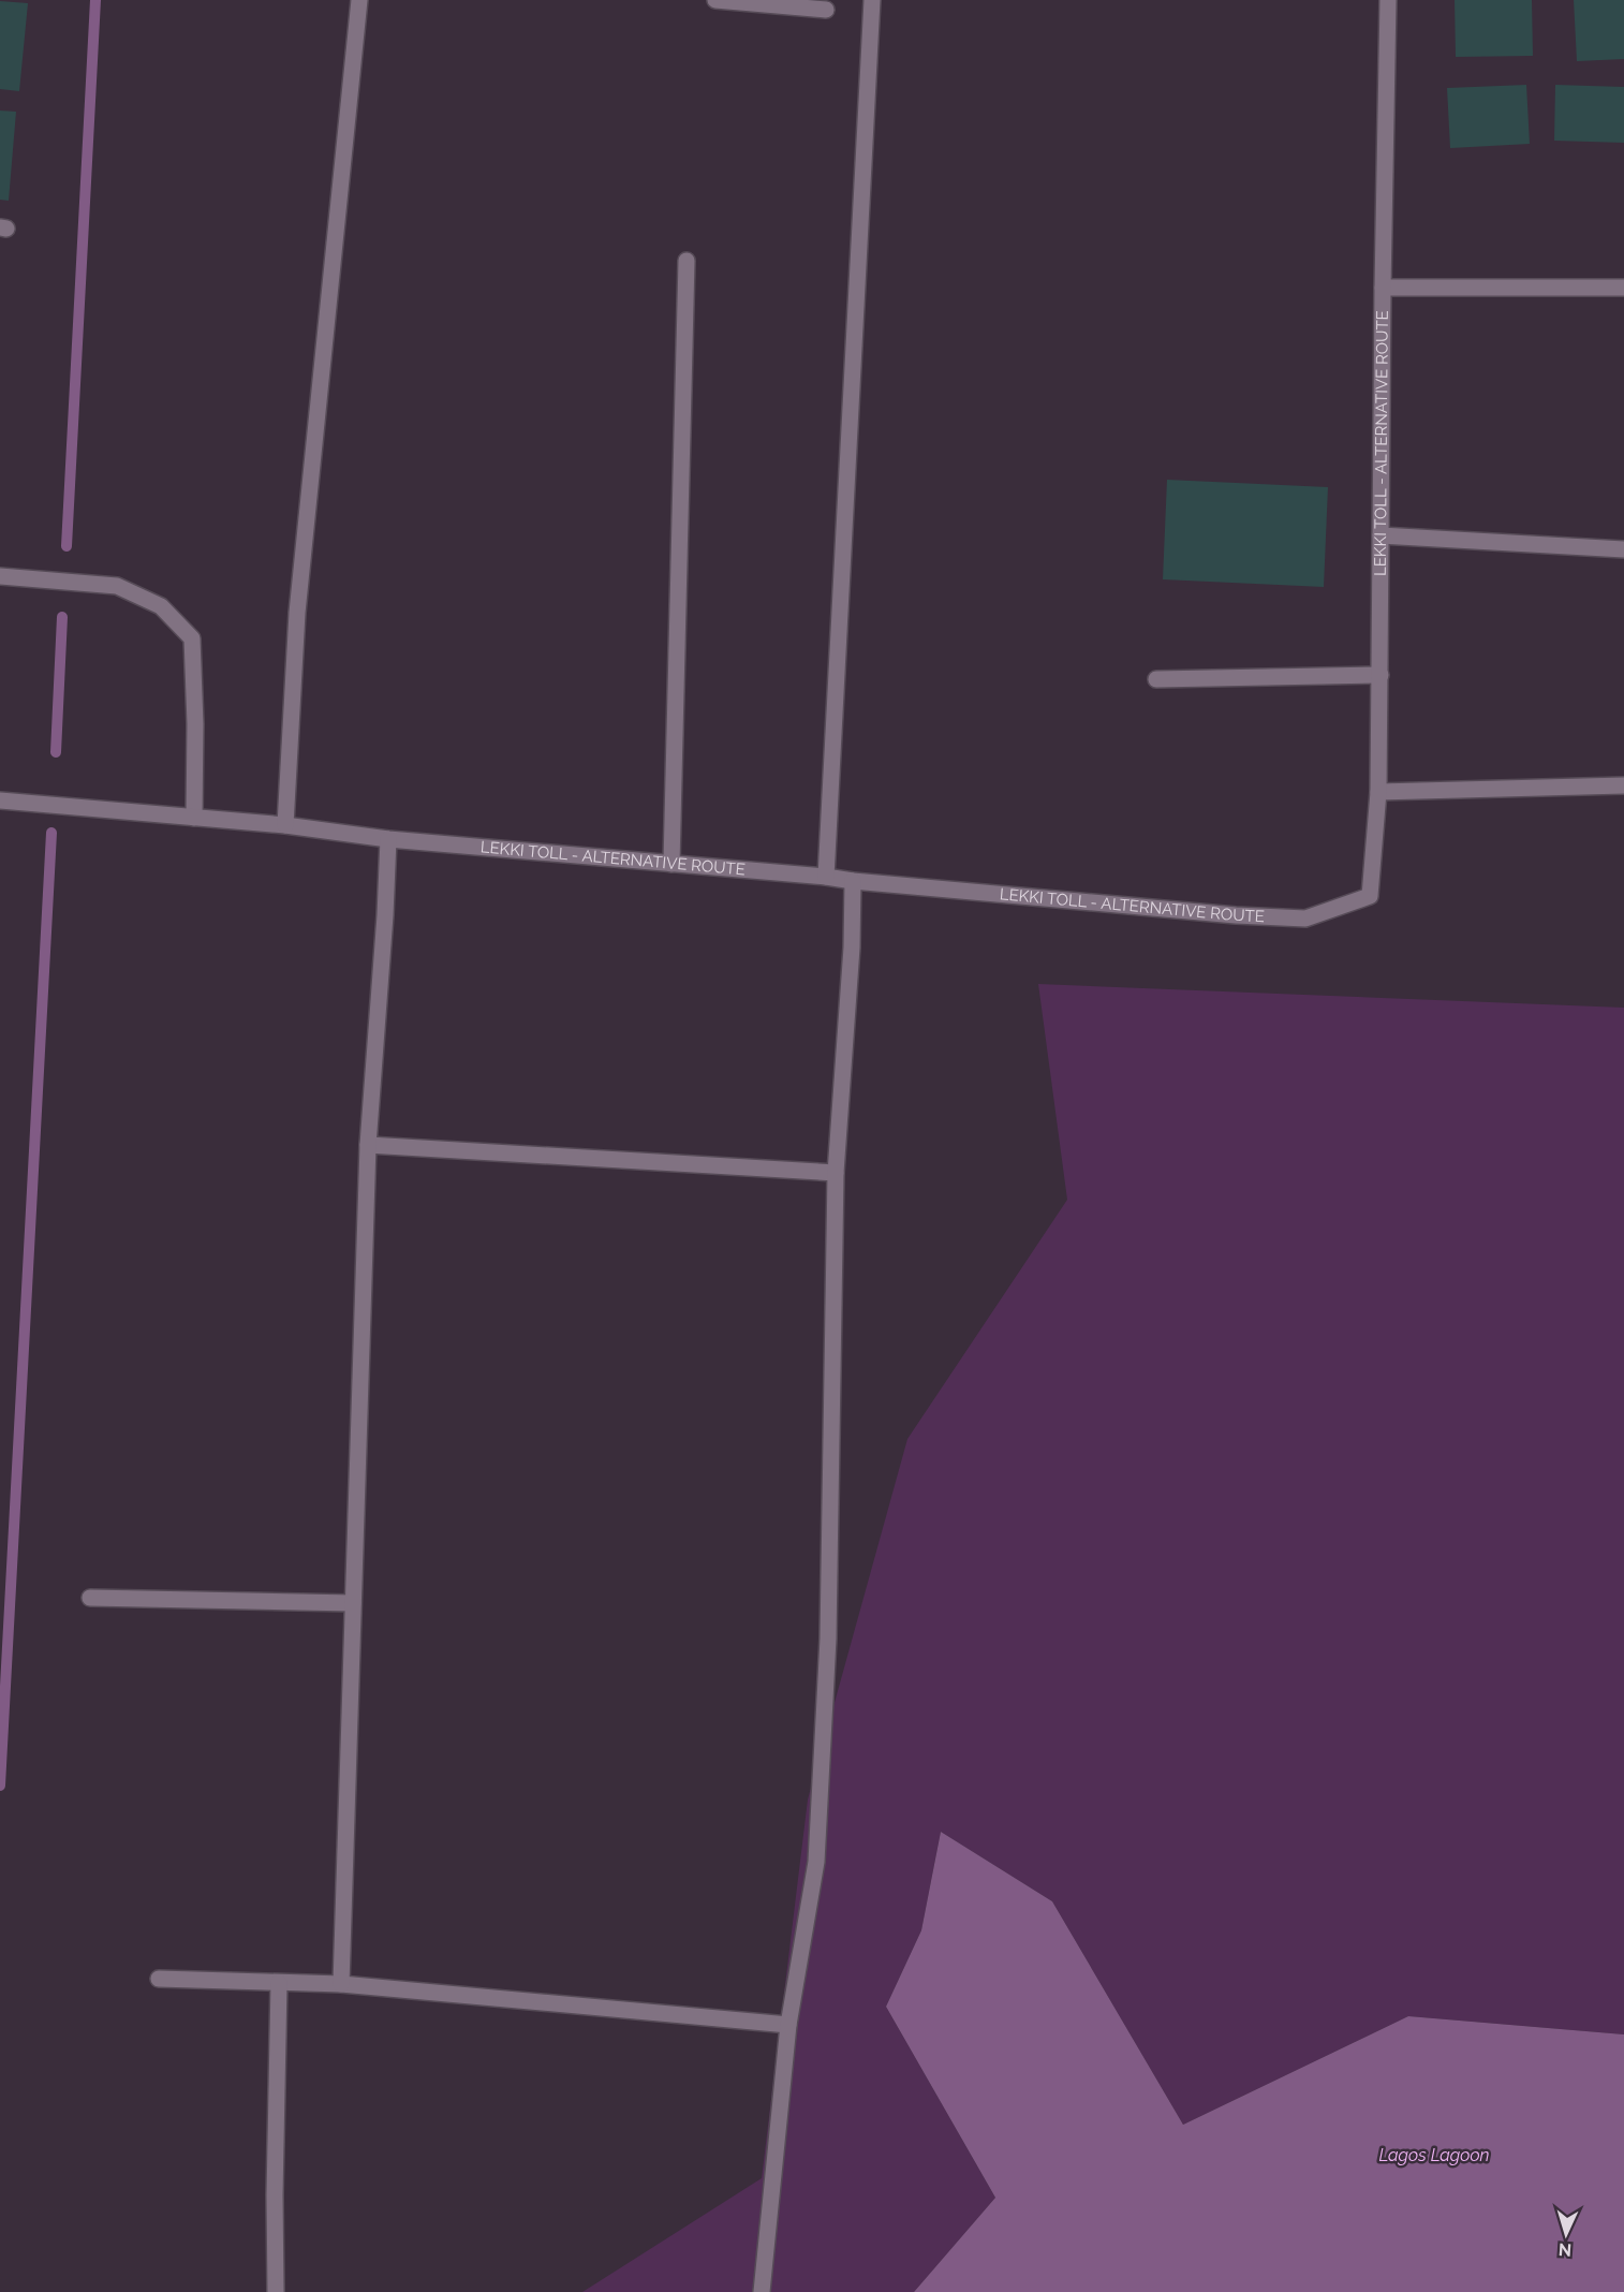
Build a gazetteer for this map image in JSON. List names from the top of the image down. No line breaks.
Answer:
{"streets":{"street":["LEKKI TOLL - ALTERNATIVE ROUTE"]},"water":["Lagos Lagoon"],"north":"bottom"}
